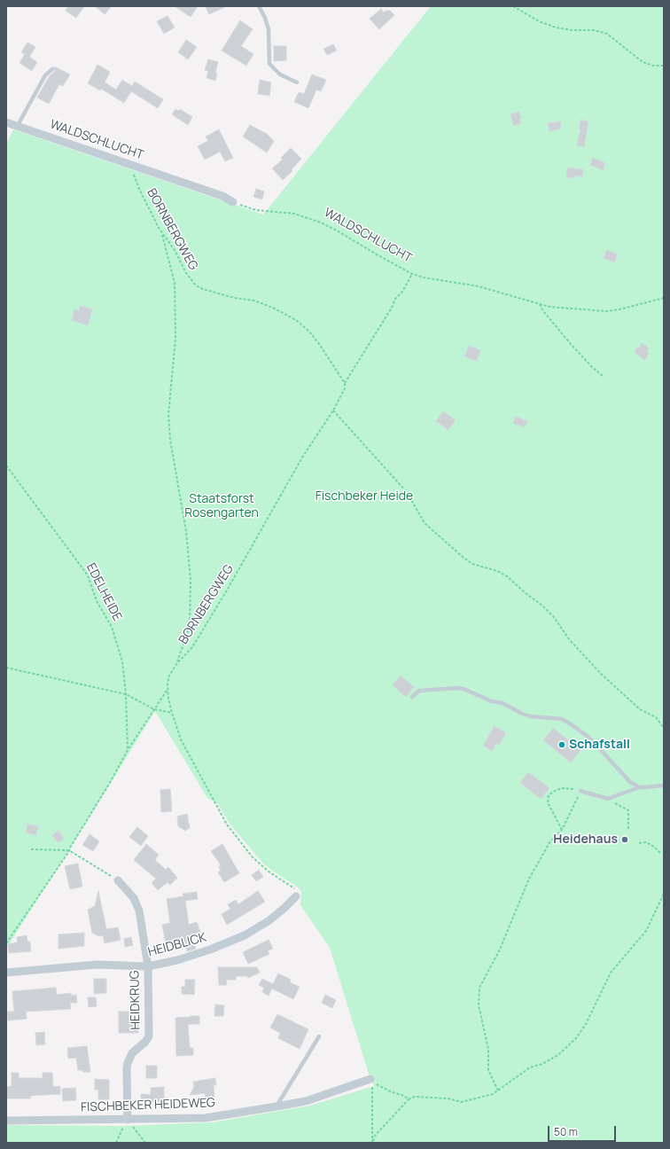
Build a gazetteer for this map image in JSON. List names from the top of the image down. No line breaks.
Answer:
{"streets":{"street":["WALDSCHLUCHT","HEIDBLICK","HEIDKRUG","FISCHBEKER HEIDEWEG"],"path":["BORNBERGWEG","EDELHEIDE"]},"crossings":[["WALDSCHLUCHT","BORNBERGWEG"],["BORNBERGWEG","EDELHEIDE"],["HEIDBLICK","HEIDKRUG"],["HEIDKRUG","FISCHBEKER HEIDEWEG"]],"parks":["Fischbeker Heide","Staatsforst Rosengarten"],"places":["Schafstall","Heidehaus"],"scale_bar":"50 m"}
